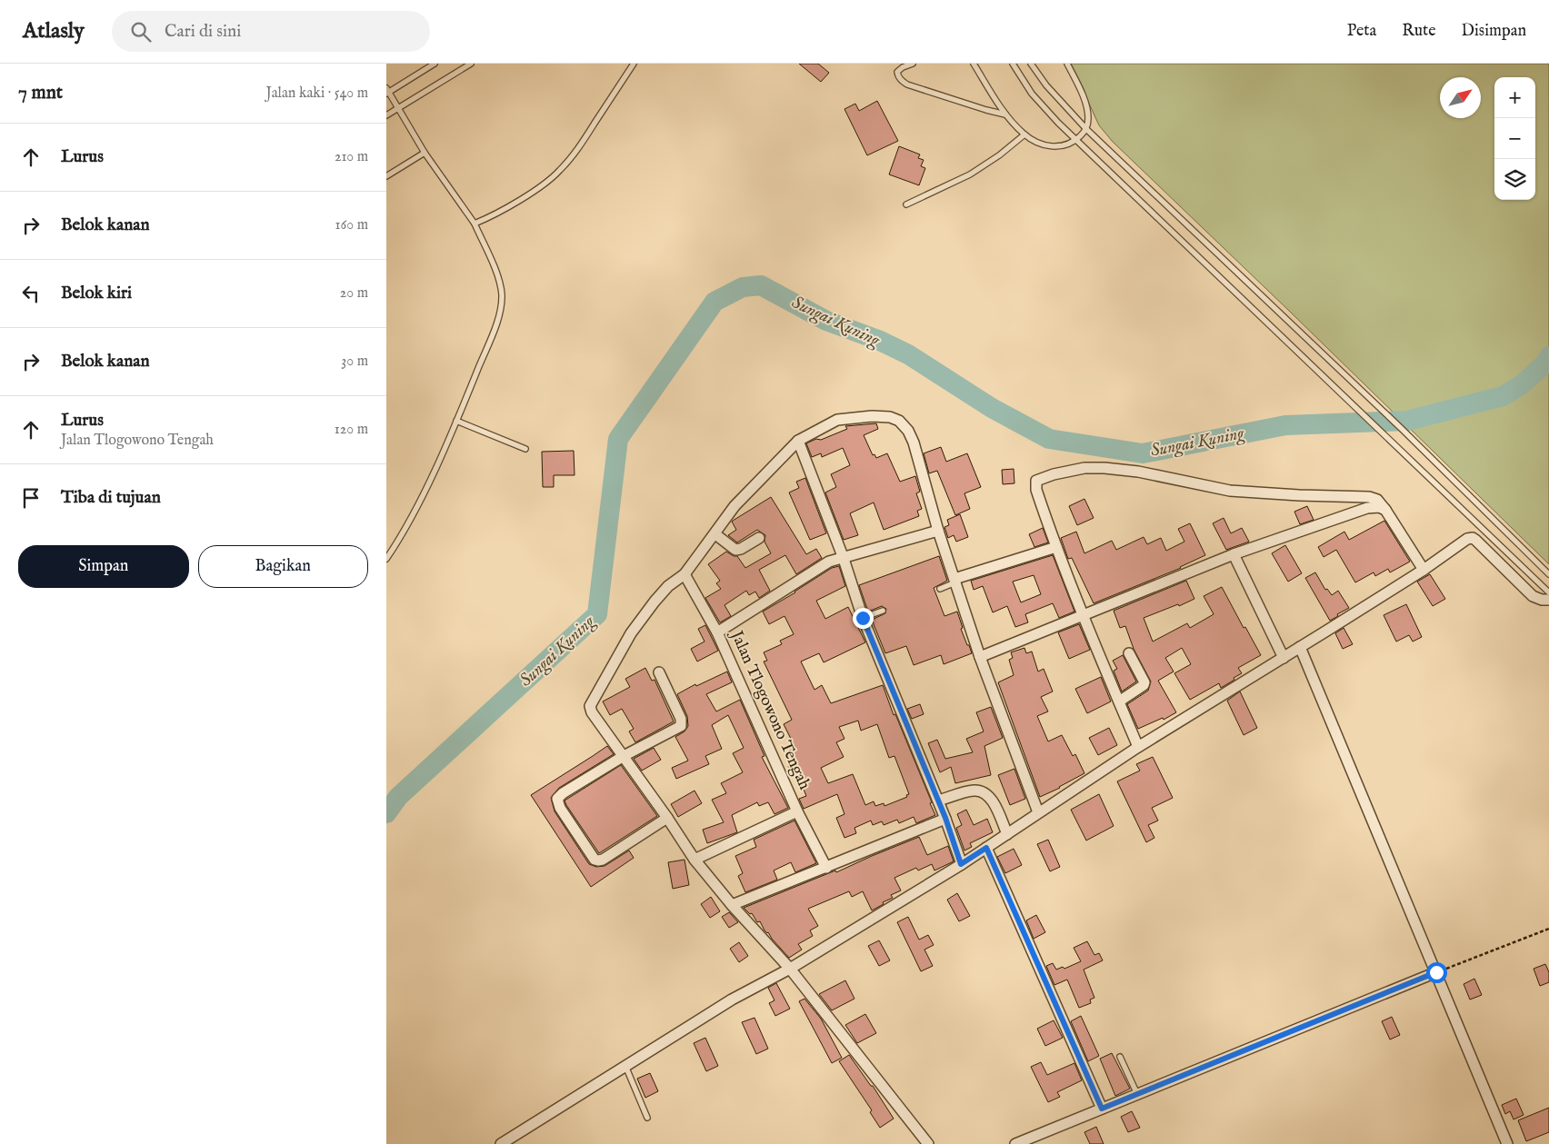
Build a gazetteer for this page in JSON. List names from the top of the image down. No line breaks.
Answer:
{"streets":{"street":["Jalan Tlogowono Tengah"]},"water":["Sungai Kuning"],"north":"top right","page":{"header":"Atlasly","search":"Cari di sini","nav":["Peta","Rute","Disimpan"],"heading":["7 mnt","Jalan kaki · 540 m"],"map_buttons":["+","−"],"list":[["Lurus","210 m"],["Belok kanan","160 m"],["Belok kiri","20 m"],["Belok kanan","30 m"],["Lurus","Jalan Tlogowono Tengah","120 m"],"Tiba di tujuan"],"buttons":["Simpan","Bagikan"]}}
